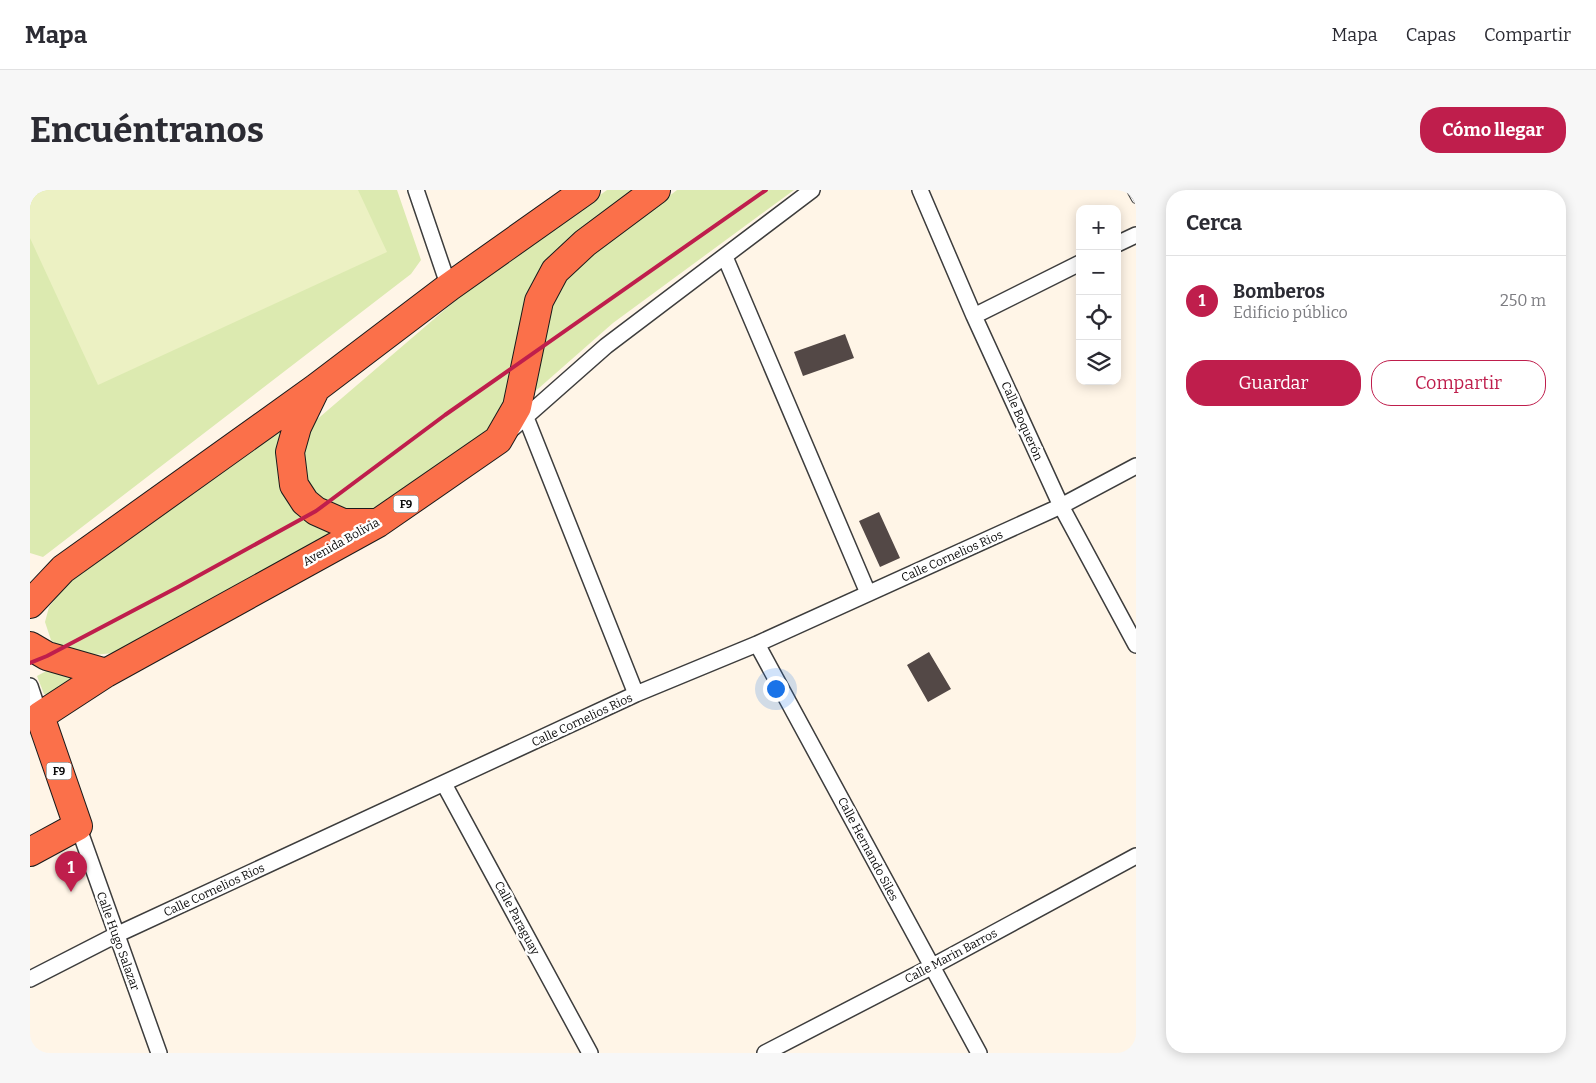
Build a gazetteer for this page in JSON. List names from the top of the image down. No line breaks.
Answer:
{"streets":{"highway":["F9","Avenida Bolivia","Calle Hugo Salazar"],"street":["Calle Boquerón","Calle Cornelios Rios","Calle Hernando Siles","Calle Paraguay","Calle Marin Barros"]},"crossings":[["Calle Boquerón","Calle Cornelios Rios"],["Avenida Bolivia","Calle Hugo Salazar"],["Calle Cornelios Rios","Calle Hernando Siles"],["Calle Cornelios Rios","Calle Paraguay"],["Calle Cornelios Rios","Calle Hugo Salazar"],["Calle Hernando Siles","Calle Marin Barros"]],"page":{"header":"Mapa","nav":["Mapa","Capas","Compartir"],"buttons":["Cómo llegar",["Guardar","Compartir"]],"title":"Encuéntranos","heading":"Cerca","map_buttons":["+","−"],"list":[{"mark":"1","name":"Bomberos","note":"Edificio público","value":"250 m"}],"pins":"1"}}
